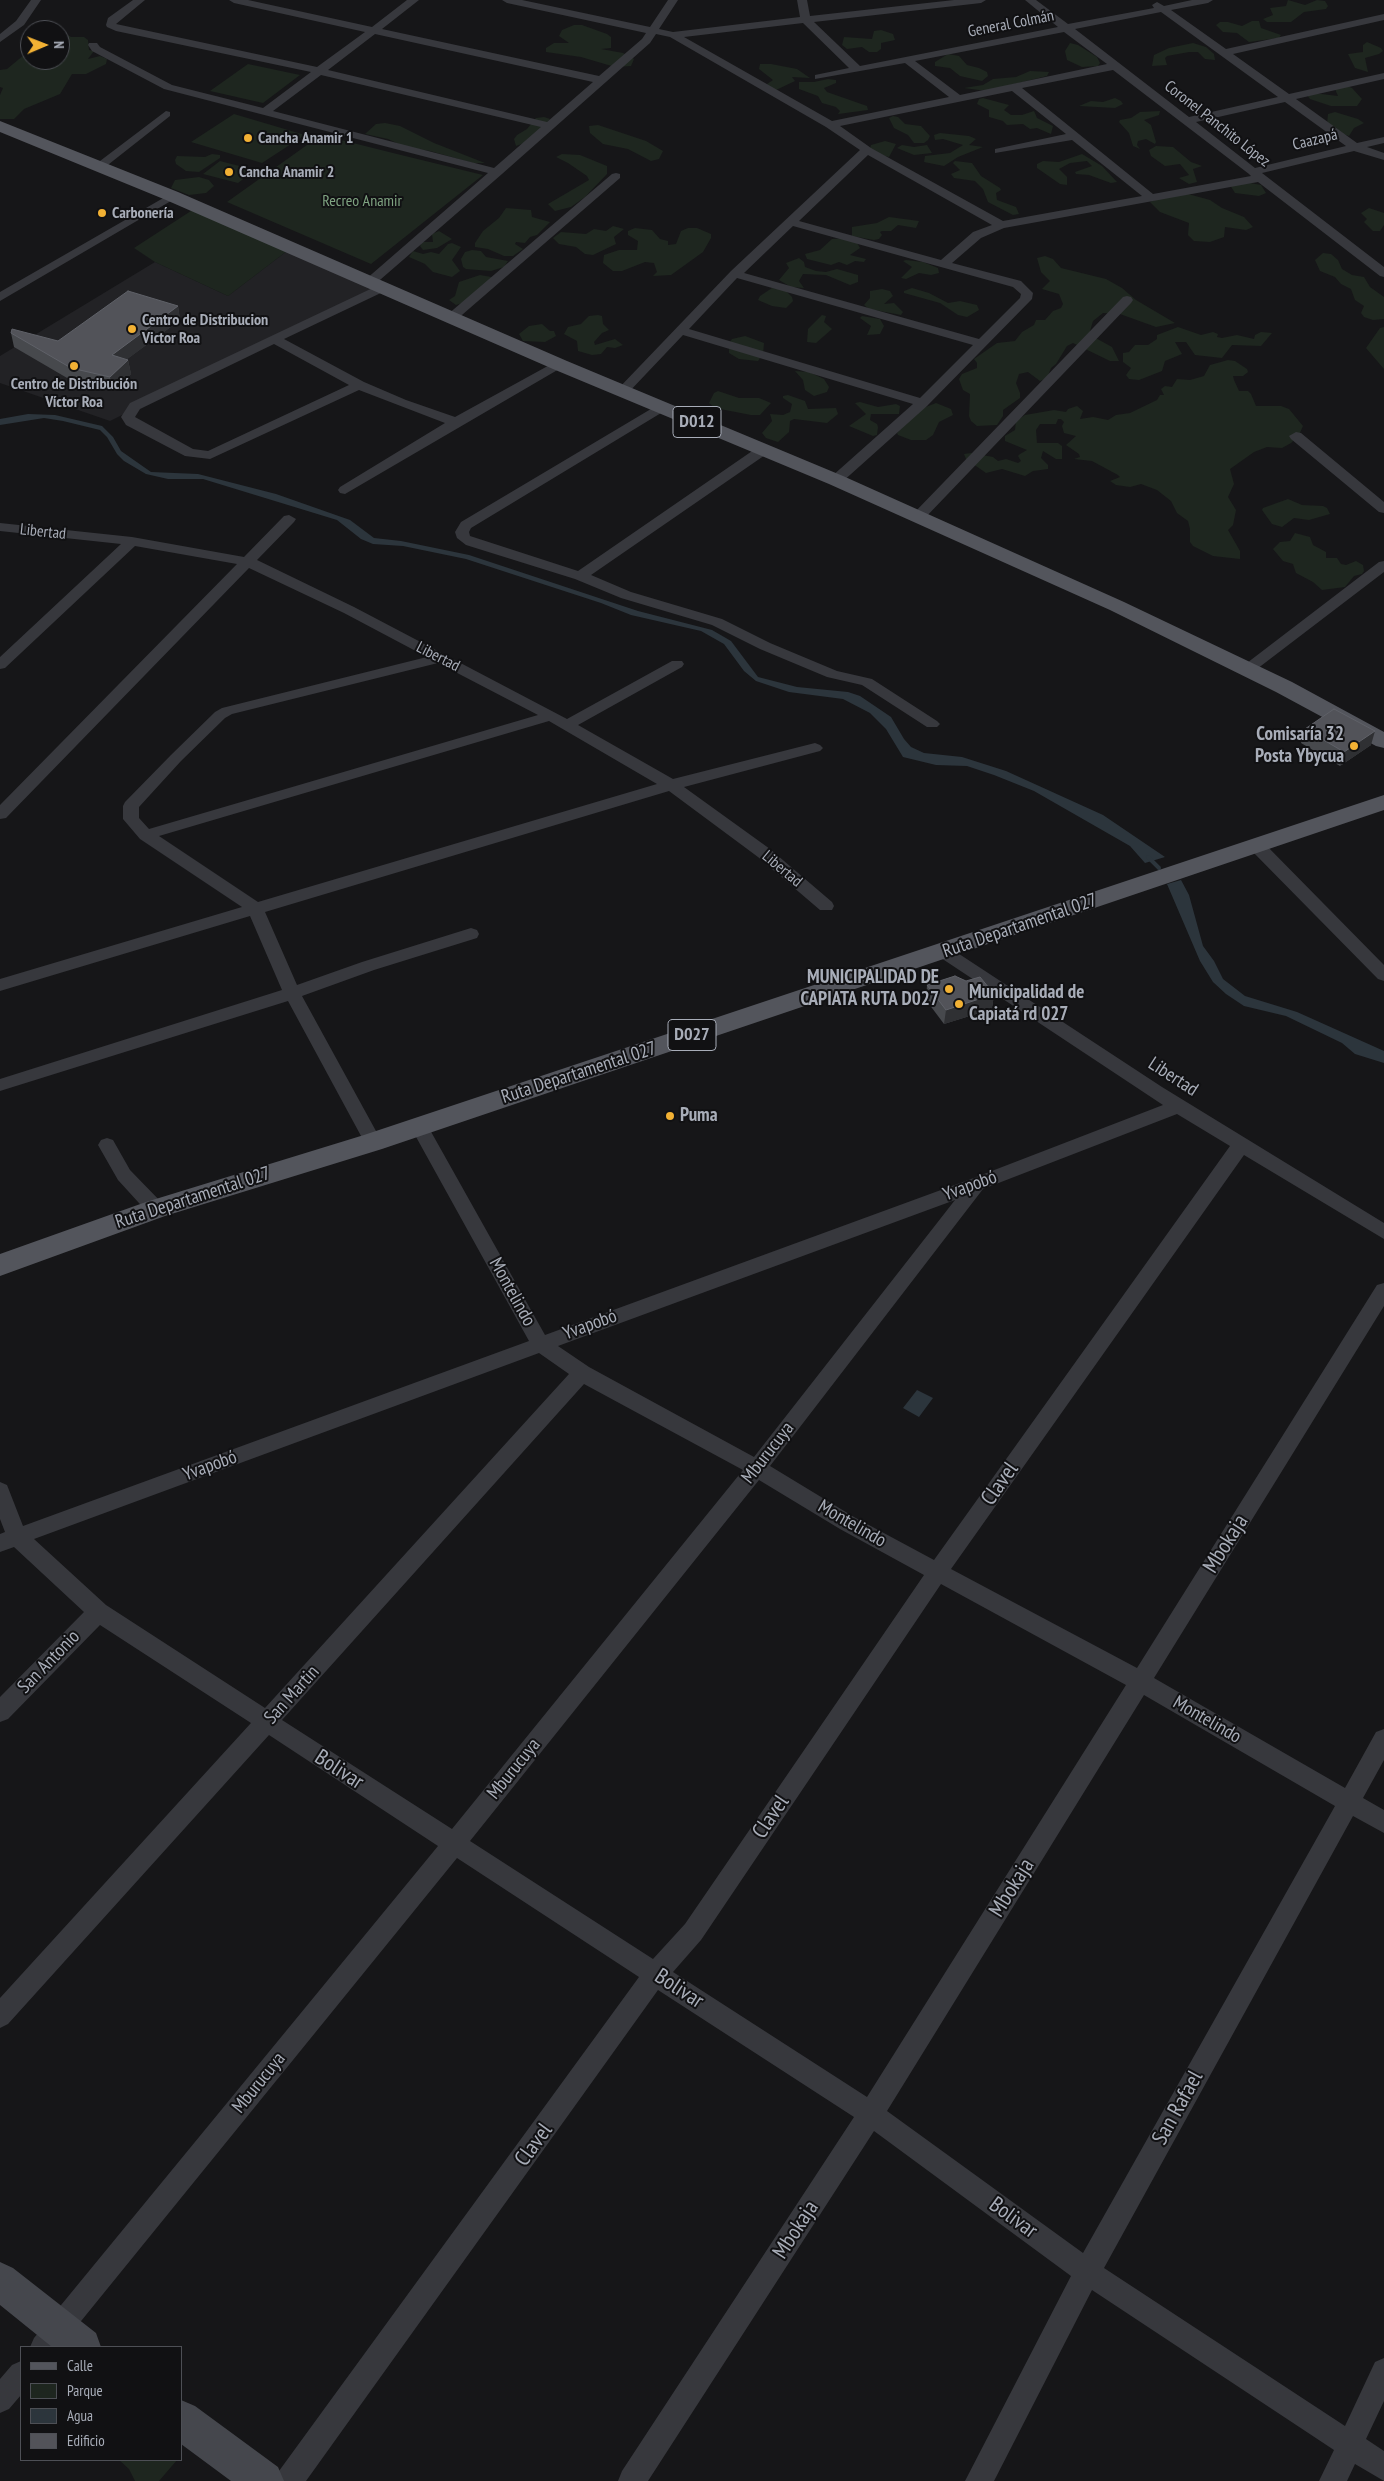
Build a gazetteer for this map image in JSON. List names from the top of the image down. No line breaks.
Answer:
{"streets":{"main road":["D012","Ruta Departamental 027","D027"],"street":["General Colmán","Coronel Panchito López","Caazapá","Libertad","Yvapobó","Montelindo","Mburucuya","Clavel","Mbokaja","San Antonio","San Martin","Bolivar","San Rafael"]},"crossings":[["General Colmán","Coronel Panchito López"],["Coronel Panchito López","Caazapá"],["Libertad","Ruta Departamental 027"],["Libertad","Yvapobó"],["Libertad","Clavel"],["Ruta Departamental 027","Montelindo"],["Yvapobó","Montelindo"],["Yvapobó","Mburucuya"],["Yvapobó","Bolivar"],["Montelindo","Mburucuya"],["Montelindo","Clavel"],["Montelindo","Mbokaja"],["Montelindo","San Martin"],["Montelindo","San Rafael"],["Mburucuya","Bolivar"],["Clavel","Bolivar"],["Mbokaja","Bolivar"],["San Antonio","Bolivar"],["San Martin","Bolivar"],["Bolivar","San Rafael"]],"parks":["Recreo Anamir"],"places":["Cancha Anamir 1","Cancha Anamir 2","Carbonería","Centro de Distribucion Victor Roa","Centro de Distribución Víctor Roa","Comisaría 32 Posta Ybycua","MUNICIPALIDAD DE CAPIATA RUTA D027","Municipalidad de Capiatá rd 027","Puma"],"legend":["Calle","Parque","Agua","Edificio"],"north":"right"}
